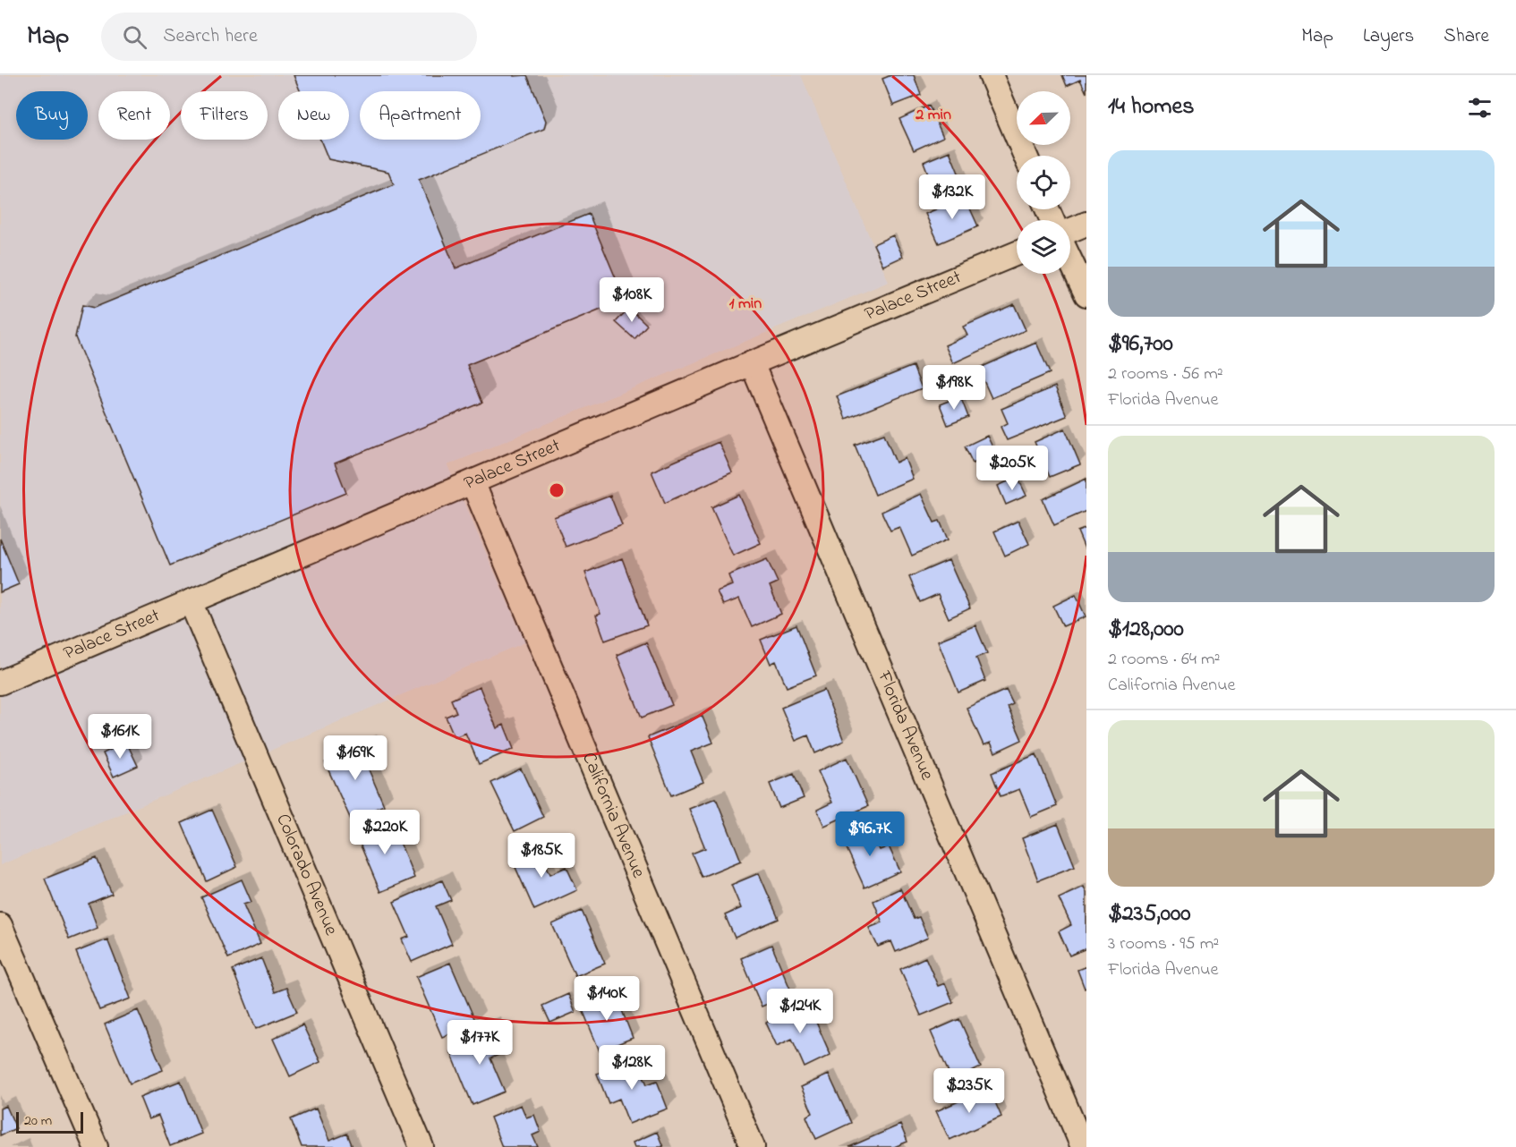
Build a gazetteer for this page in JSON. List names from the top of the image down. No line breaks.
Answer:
{"streets":{"street":["Palace Street","Florida Avenue","California Avenue","Colorado Avenue"]},"crossings":[["Palace Street","Florida Avenue"],["Palace Street","California Avenue"],["Palace Street","Colorado Avenue"]],"scale_bar":"20 m","north":"bottom left","page":{"header":"Map","search":"Search here","nav":["Map","Layers","Share"],"heading":"14 homes","chip":["Buy","Rent","Filters","New","Apartment"],"list":[{"name":"$96,700","note":"2 rooms · 56 m² · Florida Avenue"},{"name":"$128,000","note":"2 rooms · 64 m² · California Avenue"},{"name":"$235,000","note":"3 rooms · 95 m² · Florida Avenue"}],"price":["$132K","$108K","$198K","$205K","$161K","$169K","$220K","$96.7K","$185K","$140K","$124K","$177K","$128K","$235K"],"scale":"20 m"},"rings":["2 min","1 min"]}
